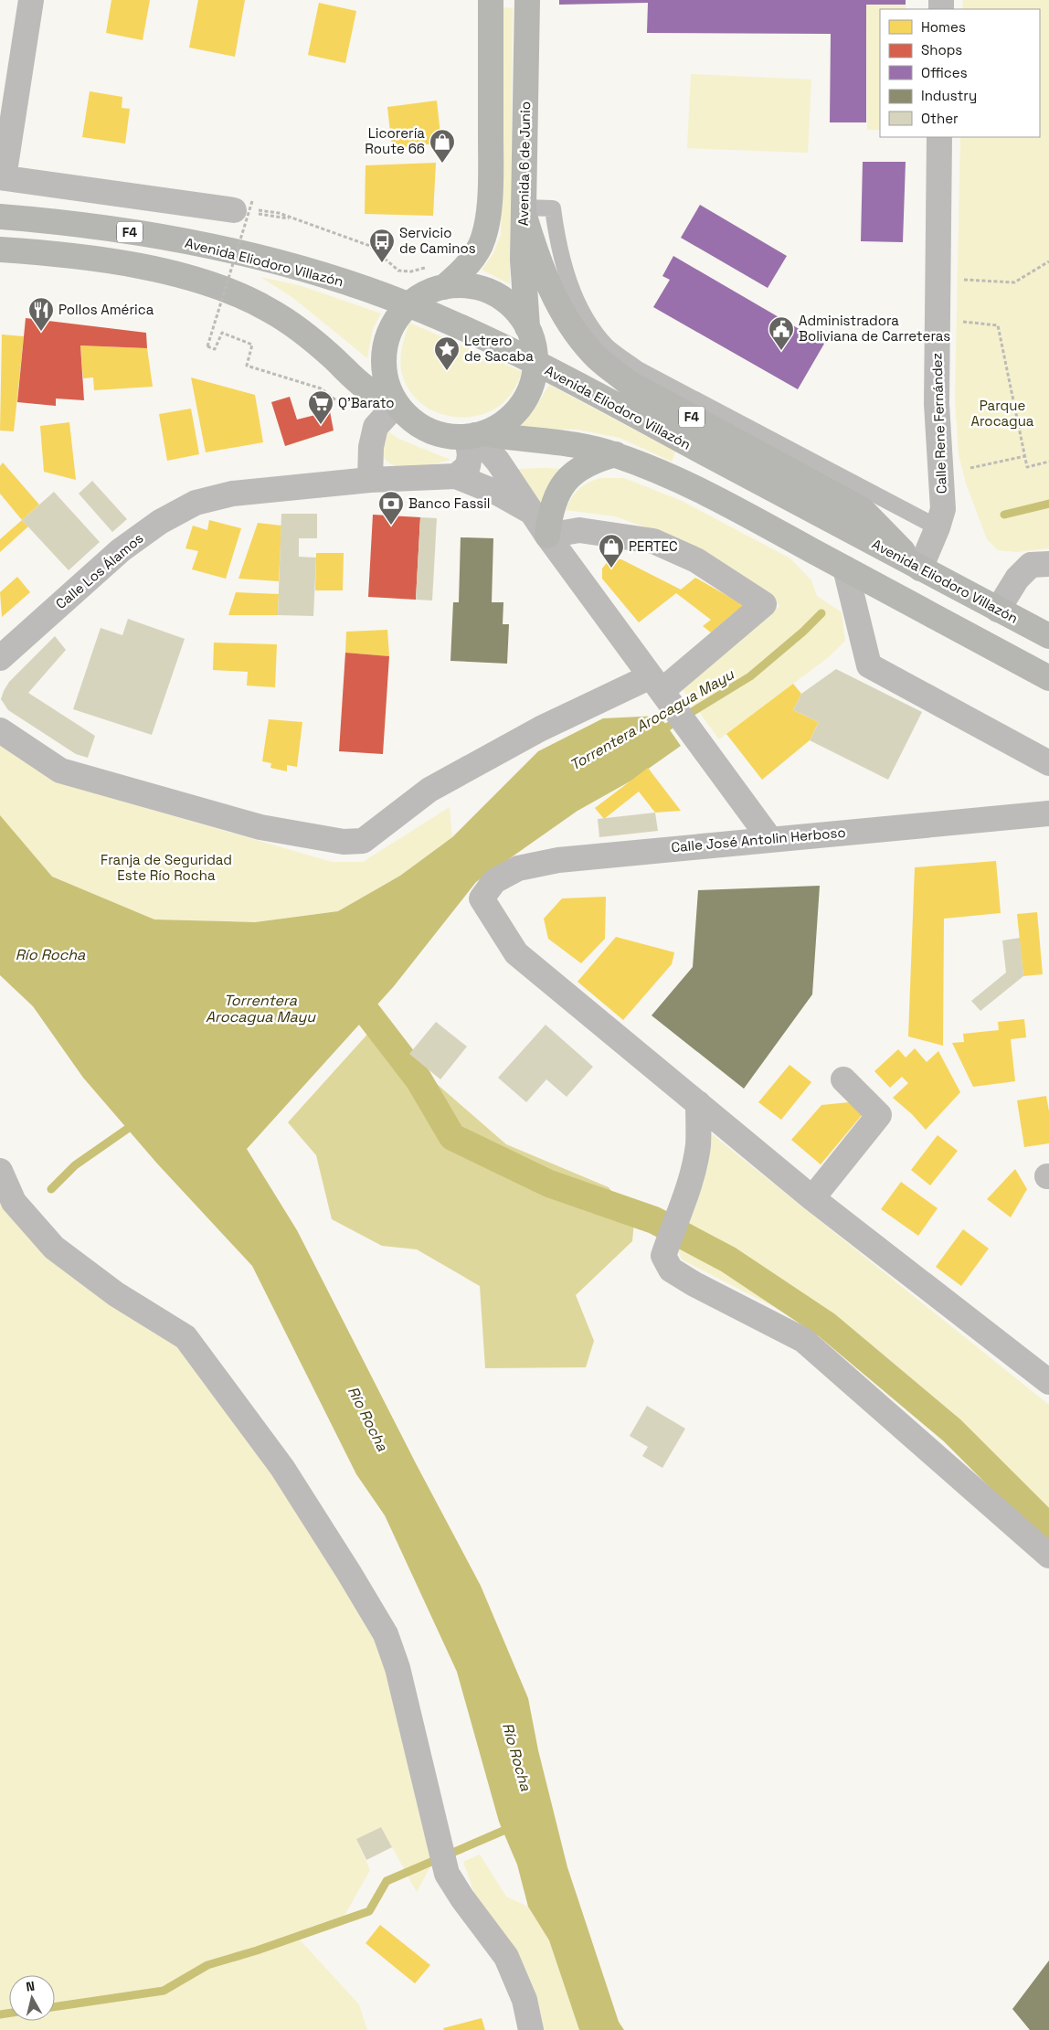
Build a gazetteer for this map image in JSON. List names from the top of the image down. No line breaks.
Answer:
{"streets":{"highway":["Avenida 6 de Junio","F4","Avenida Eliodoro Villazón"],"street":["Calle Rene Fernández","Calle Los Álamos","Calle José Antolin Herboso"]},"crossings":[["Avenida 6 de Junio","F4"],["F4","Avenida Eliodoro Villazón"],["F4","Calle Rene Fernández"],["Avenida Eliodoro Villazón","Calle Rene Fernández"]],"water":["Torrentera Arocagua Mayu","Río Rocha"],"parks":["Parque Arocagua","Franja de Seguridad Este Río Rocha"],"places":{"shop":["Licorería Route 66","PERTEC"],"bus stop":["Servicio de Caminos"],"restaurant":["Pollos América"],"public building":["Administradora Boliviana de Carreteras"],"place":["Letrero de Sacaba"],"supermarket":["Q'Barato"],"bank":["Banco Fassil"]},"legend":["Homes","Shops","Offices","Industry","Other"],"north":"top"}
